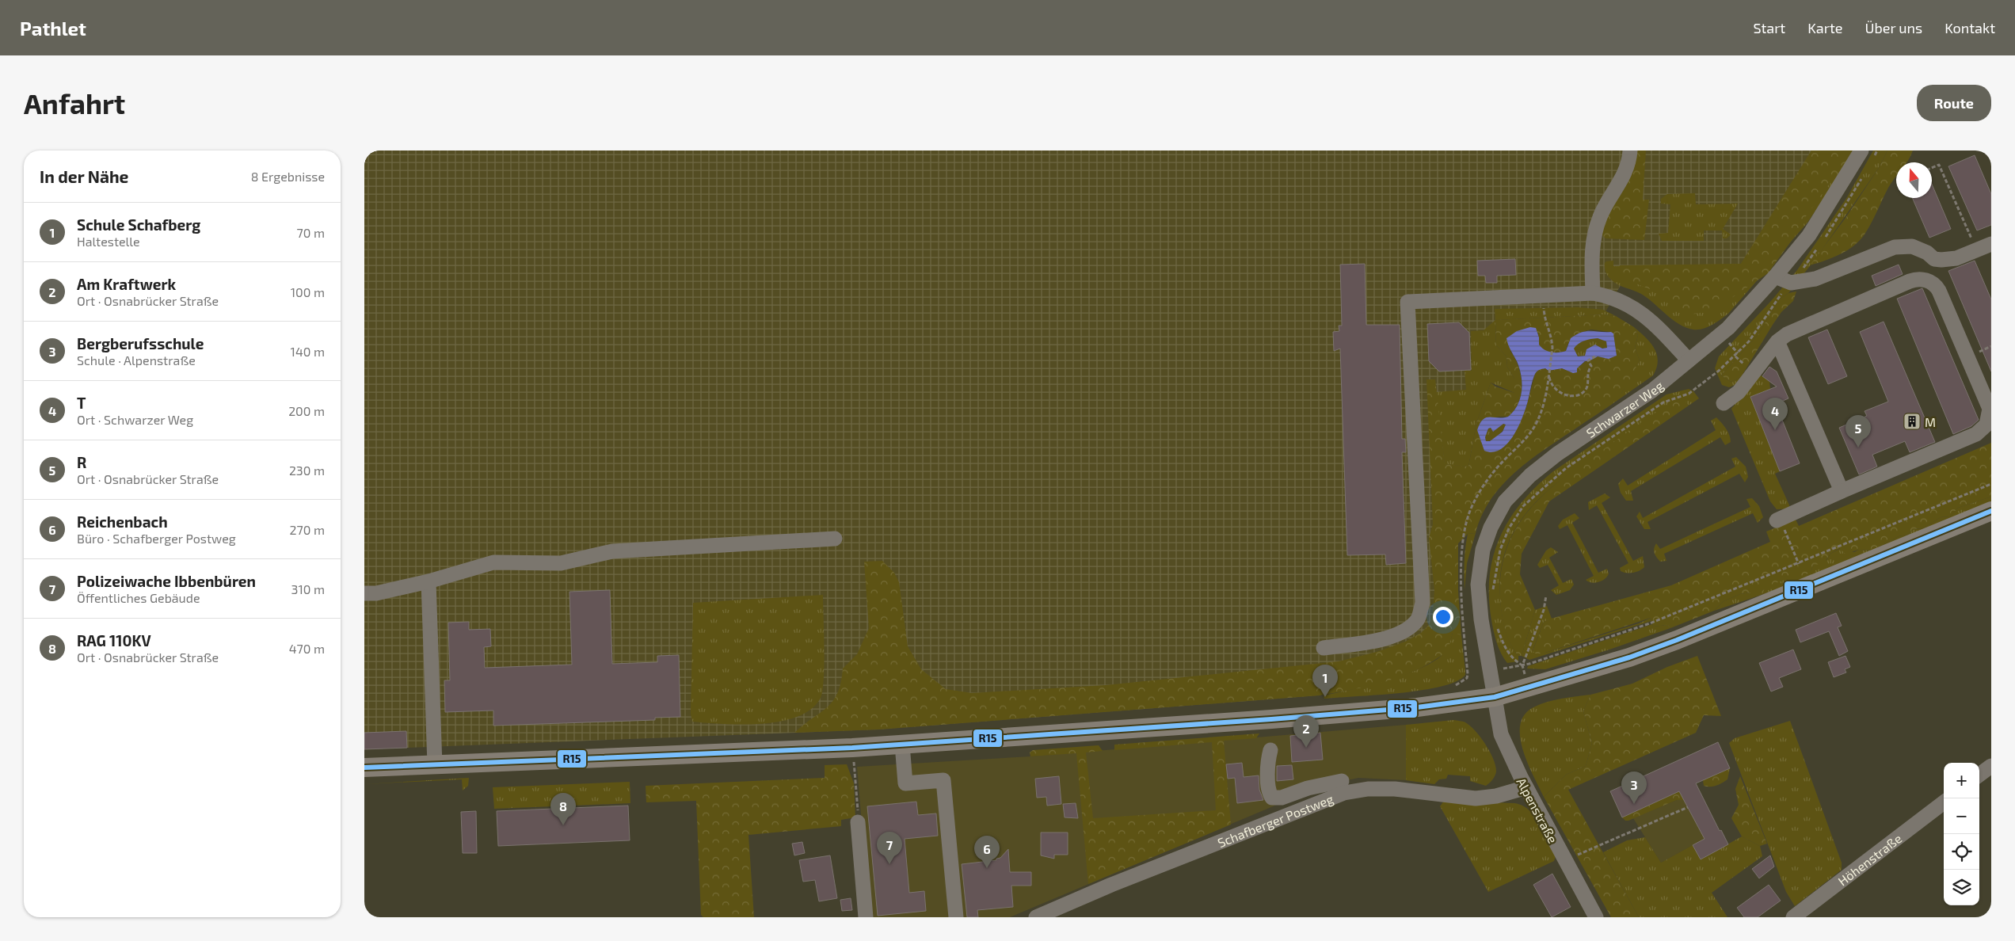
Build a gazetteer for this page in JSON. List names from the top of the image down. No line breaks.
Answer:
{"streets":{"street":["Schwarzer Weg","Alpenstraße","Schafberger Postweg","Höhenstraße"]},"crossings":[["Schwarzer Weg","Alpenstraße"],["Alpenstraße","Schafberger Postweg"]],"places":{"building":["M"]},"lines":["transit line R15"],"north":"top","page":{"header":"Pathlet","nav":["Start","Karte","Über uns","Kontakt"],"buttons":"Route","title":"Anfahrt","heading":["In der Nähe","8 Ergebnisse"],"list":[{"mark":"1","name":"Schule Schafberg","note":"Haltestelle","value":"70 m"},{"mark":"2","name":"Am Kraftwerk","note":"Ort · Osnabrücker Straße","value":"100 m"},{"mark":"3","name":"Bergberufsschule","note":"Schule · Alpenstraße","value":"140 m"},{"mark":"4","name":"T","note":"Ort · Schwarzer Weg","value":"200 m"},{"mark":"5","name":"R","note":"Ort · Osnabrücker Straße","value":"230 m"},{"mark":"6","name":"Reichenbach","note":"Büro · Schafberger Postweg","value":"270 m"},{"mark":"7","name":"Polizeiwache Ibbenbüren","note":"Öffentliches Gebäude","value":"310 m"},{"mark":"8","name":"RAG 110KV","note":"Ort · Osnabrücker Straße","value":"470 m"}],"pins":["4","5","1","2","3","8","7","6"],"map_buttons":["+","−"]}}
